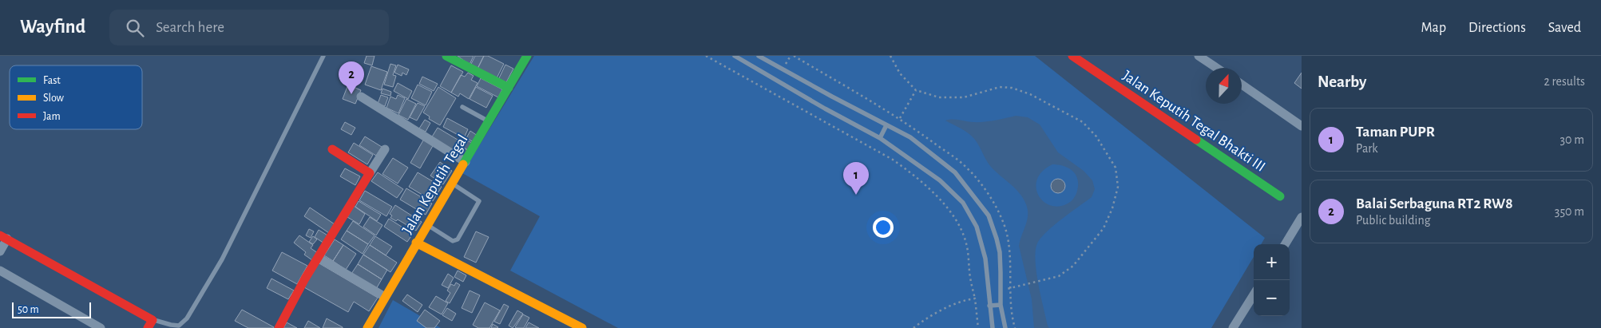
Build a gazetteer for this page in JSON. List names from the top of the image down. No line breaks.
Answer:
{"streets":{"street":["Jalan Keputih Tegal Bhakti III","Jalan Keputih Tegal"]},"legend":["Fast","Slow","Jam"],"scale_bar":"50 m","north":"top","page":{"header":"Wayfind","search":"Search here","nav":["Map","Directions","Saved"],"heading":["Nearby","2 results"],"pins":["2","1"],"list":[{"mark":"1","name":"Taman PUPR","note":"Park","value":"30 m"},{"mark":"2","name":"Balai Serbaguna RT2 RW8","note":"Public building","value":"350 m"}],"map_buttons":["+","−"],"scale":"50 m"}}
